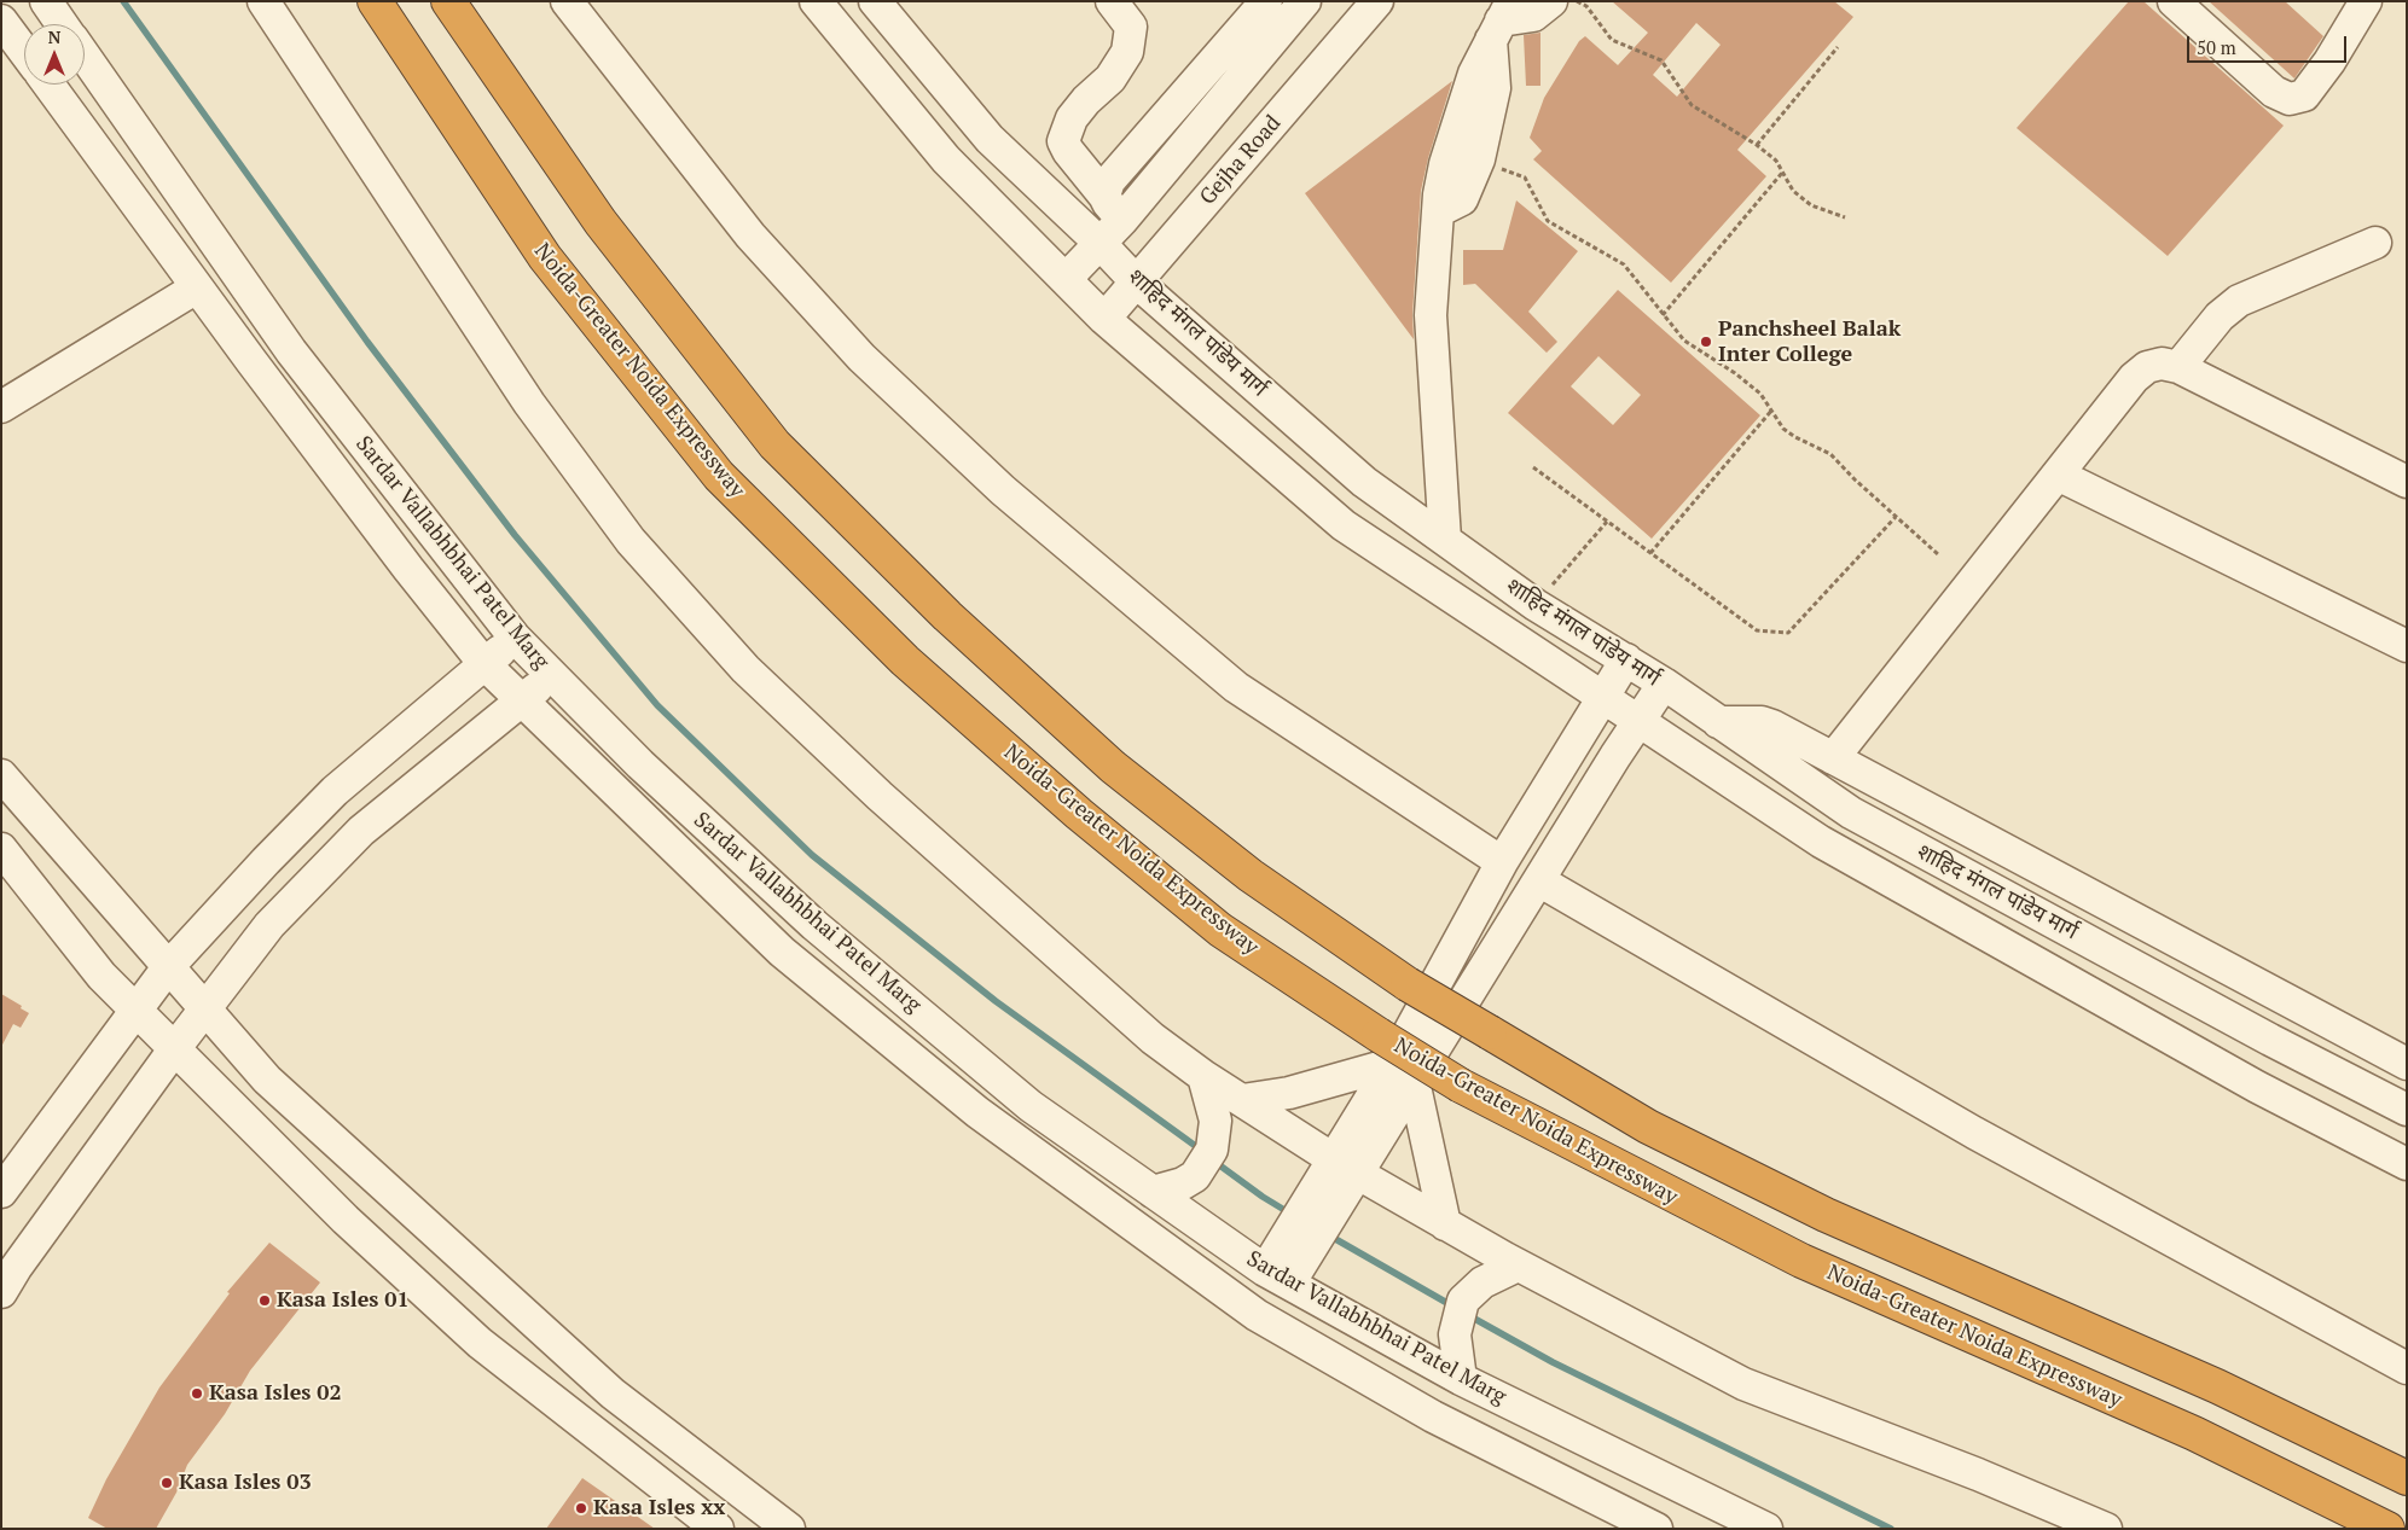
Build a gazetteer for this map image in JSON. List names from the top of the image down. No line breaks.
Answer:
{"streets":{"highway":["Noida-Greater Noida Expressway"],"street":["Gejha Road","शाहिद मंगल पांडेय मार्ग","Sardar Vallabhbhai Patel Marg"]},"crossings":[["Gejha Road","शाहिद मंगल पांडेय मार्ग"]],"places":["Panchsheel Balak Inter College","Kasa Isles 01","Kasa Isles 02","Kasa Isles 03","Kasa Isles xx"],"scale_bar":"50 m","north":"top"}
